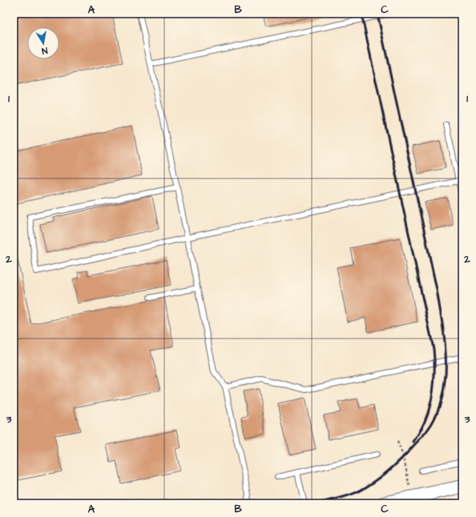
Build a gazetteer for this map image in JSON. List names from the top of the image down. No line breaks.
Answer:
{"north":"bottom","grid":{"columns":["A","B","C"],"rows":["1","2","3"]}}
